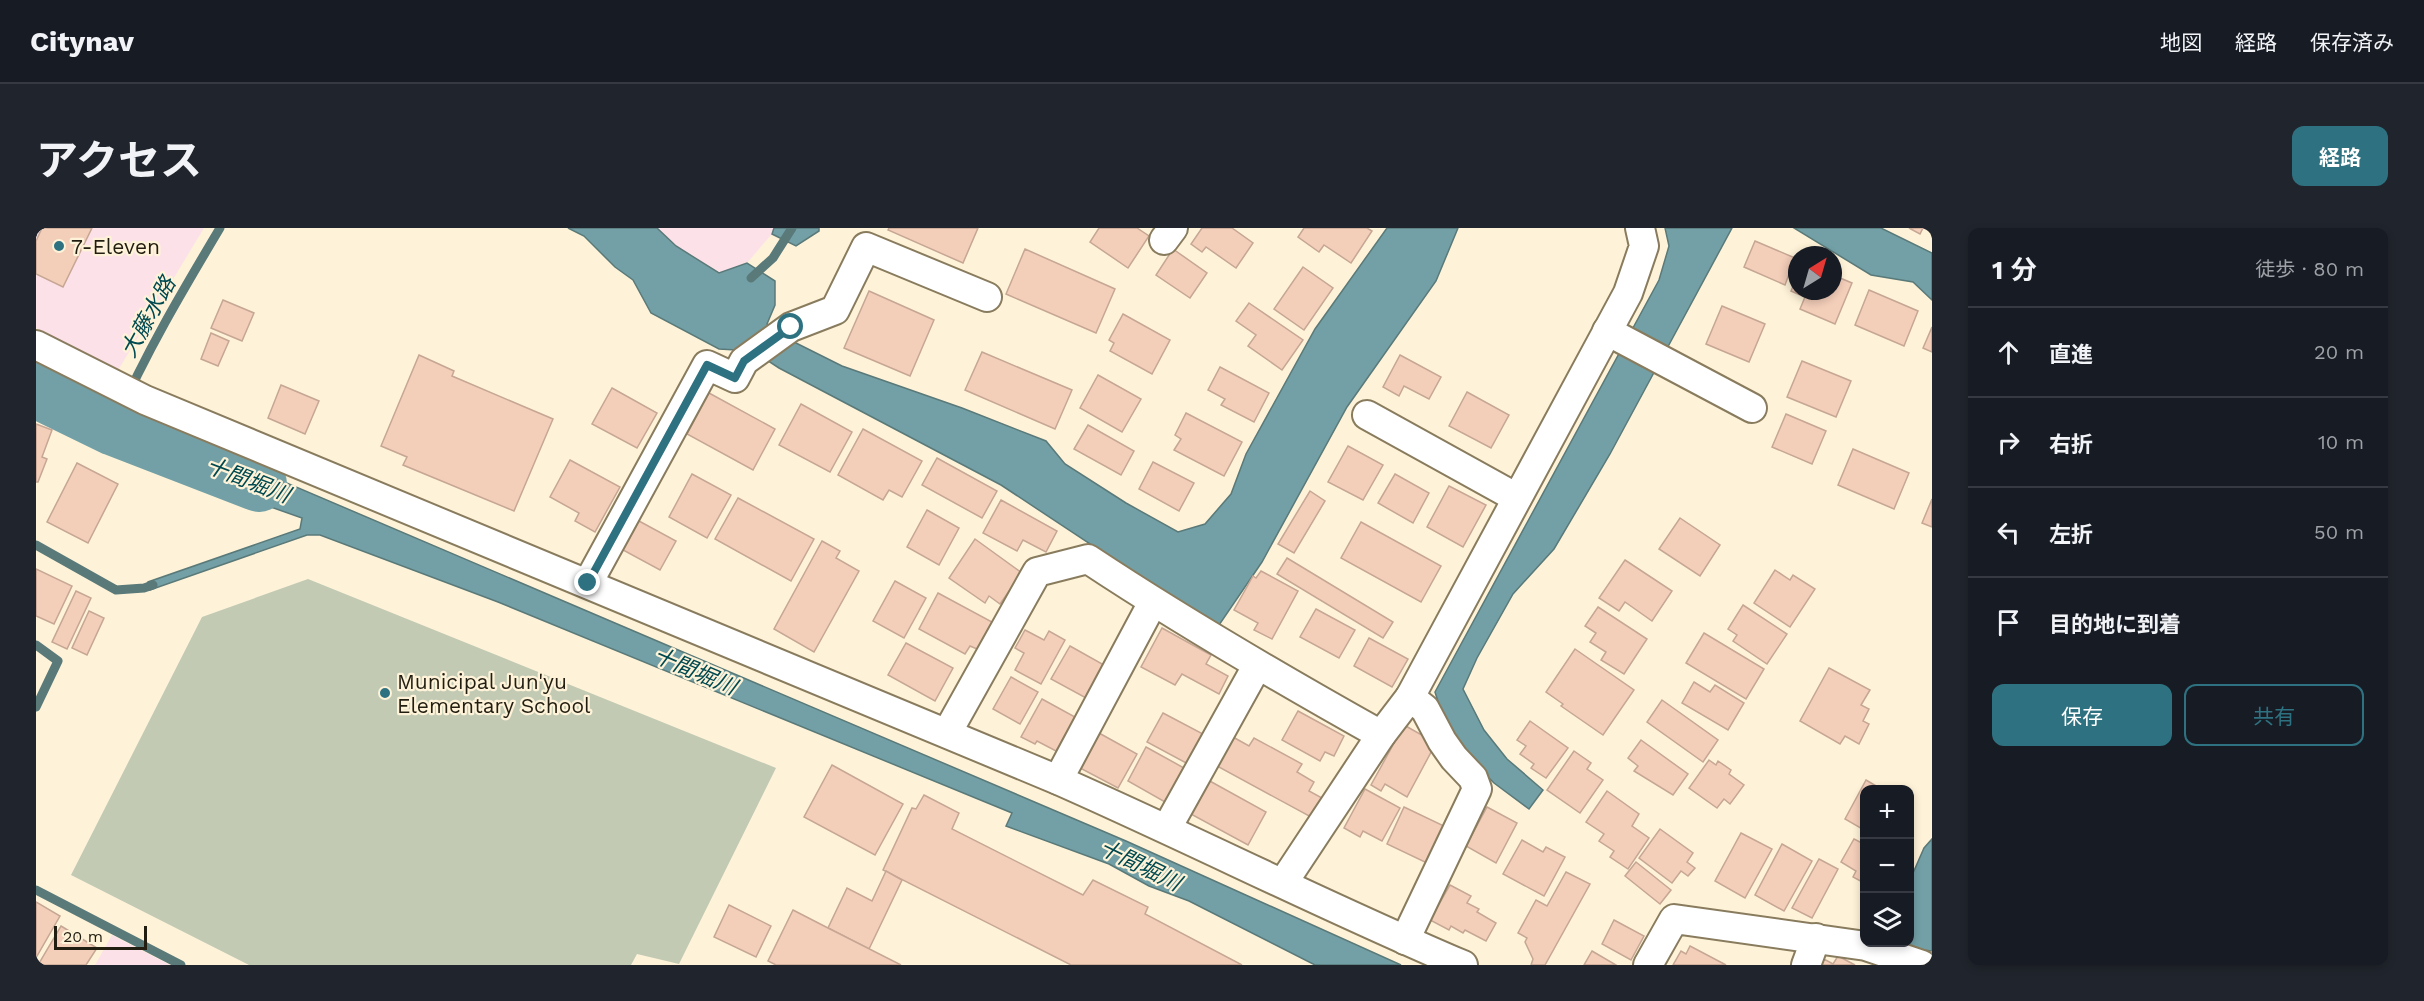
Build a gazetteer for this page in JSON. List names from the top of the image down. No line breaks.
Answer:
{"water":["大藤水路","十間堀川"],"places":["7-Eleven","Municipal Jun'yu Elementary School"],"scale_bar":"20 m","north":"top right","page":{"header":"Citynav","nav":["地図","経路","保存済み"],"title":"アクセス","buttons":["経路",["保存","共有"]],"heading":["1 分","徒歩 · 80 m"],"list":[["直進","20 m"],["右折","10 m"],["左折","50 m"],"目的地に到着"],"map_buttons":["+","−"],"scale":"20 m"}}
